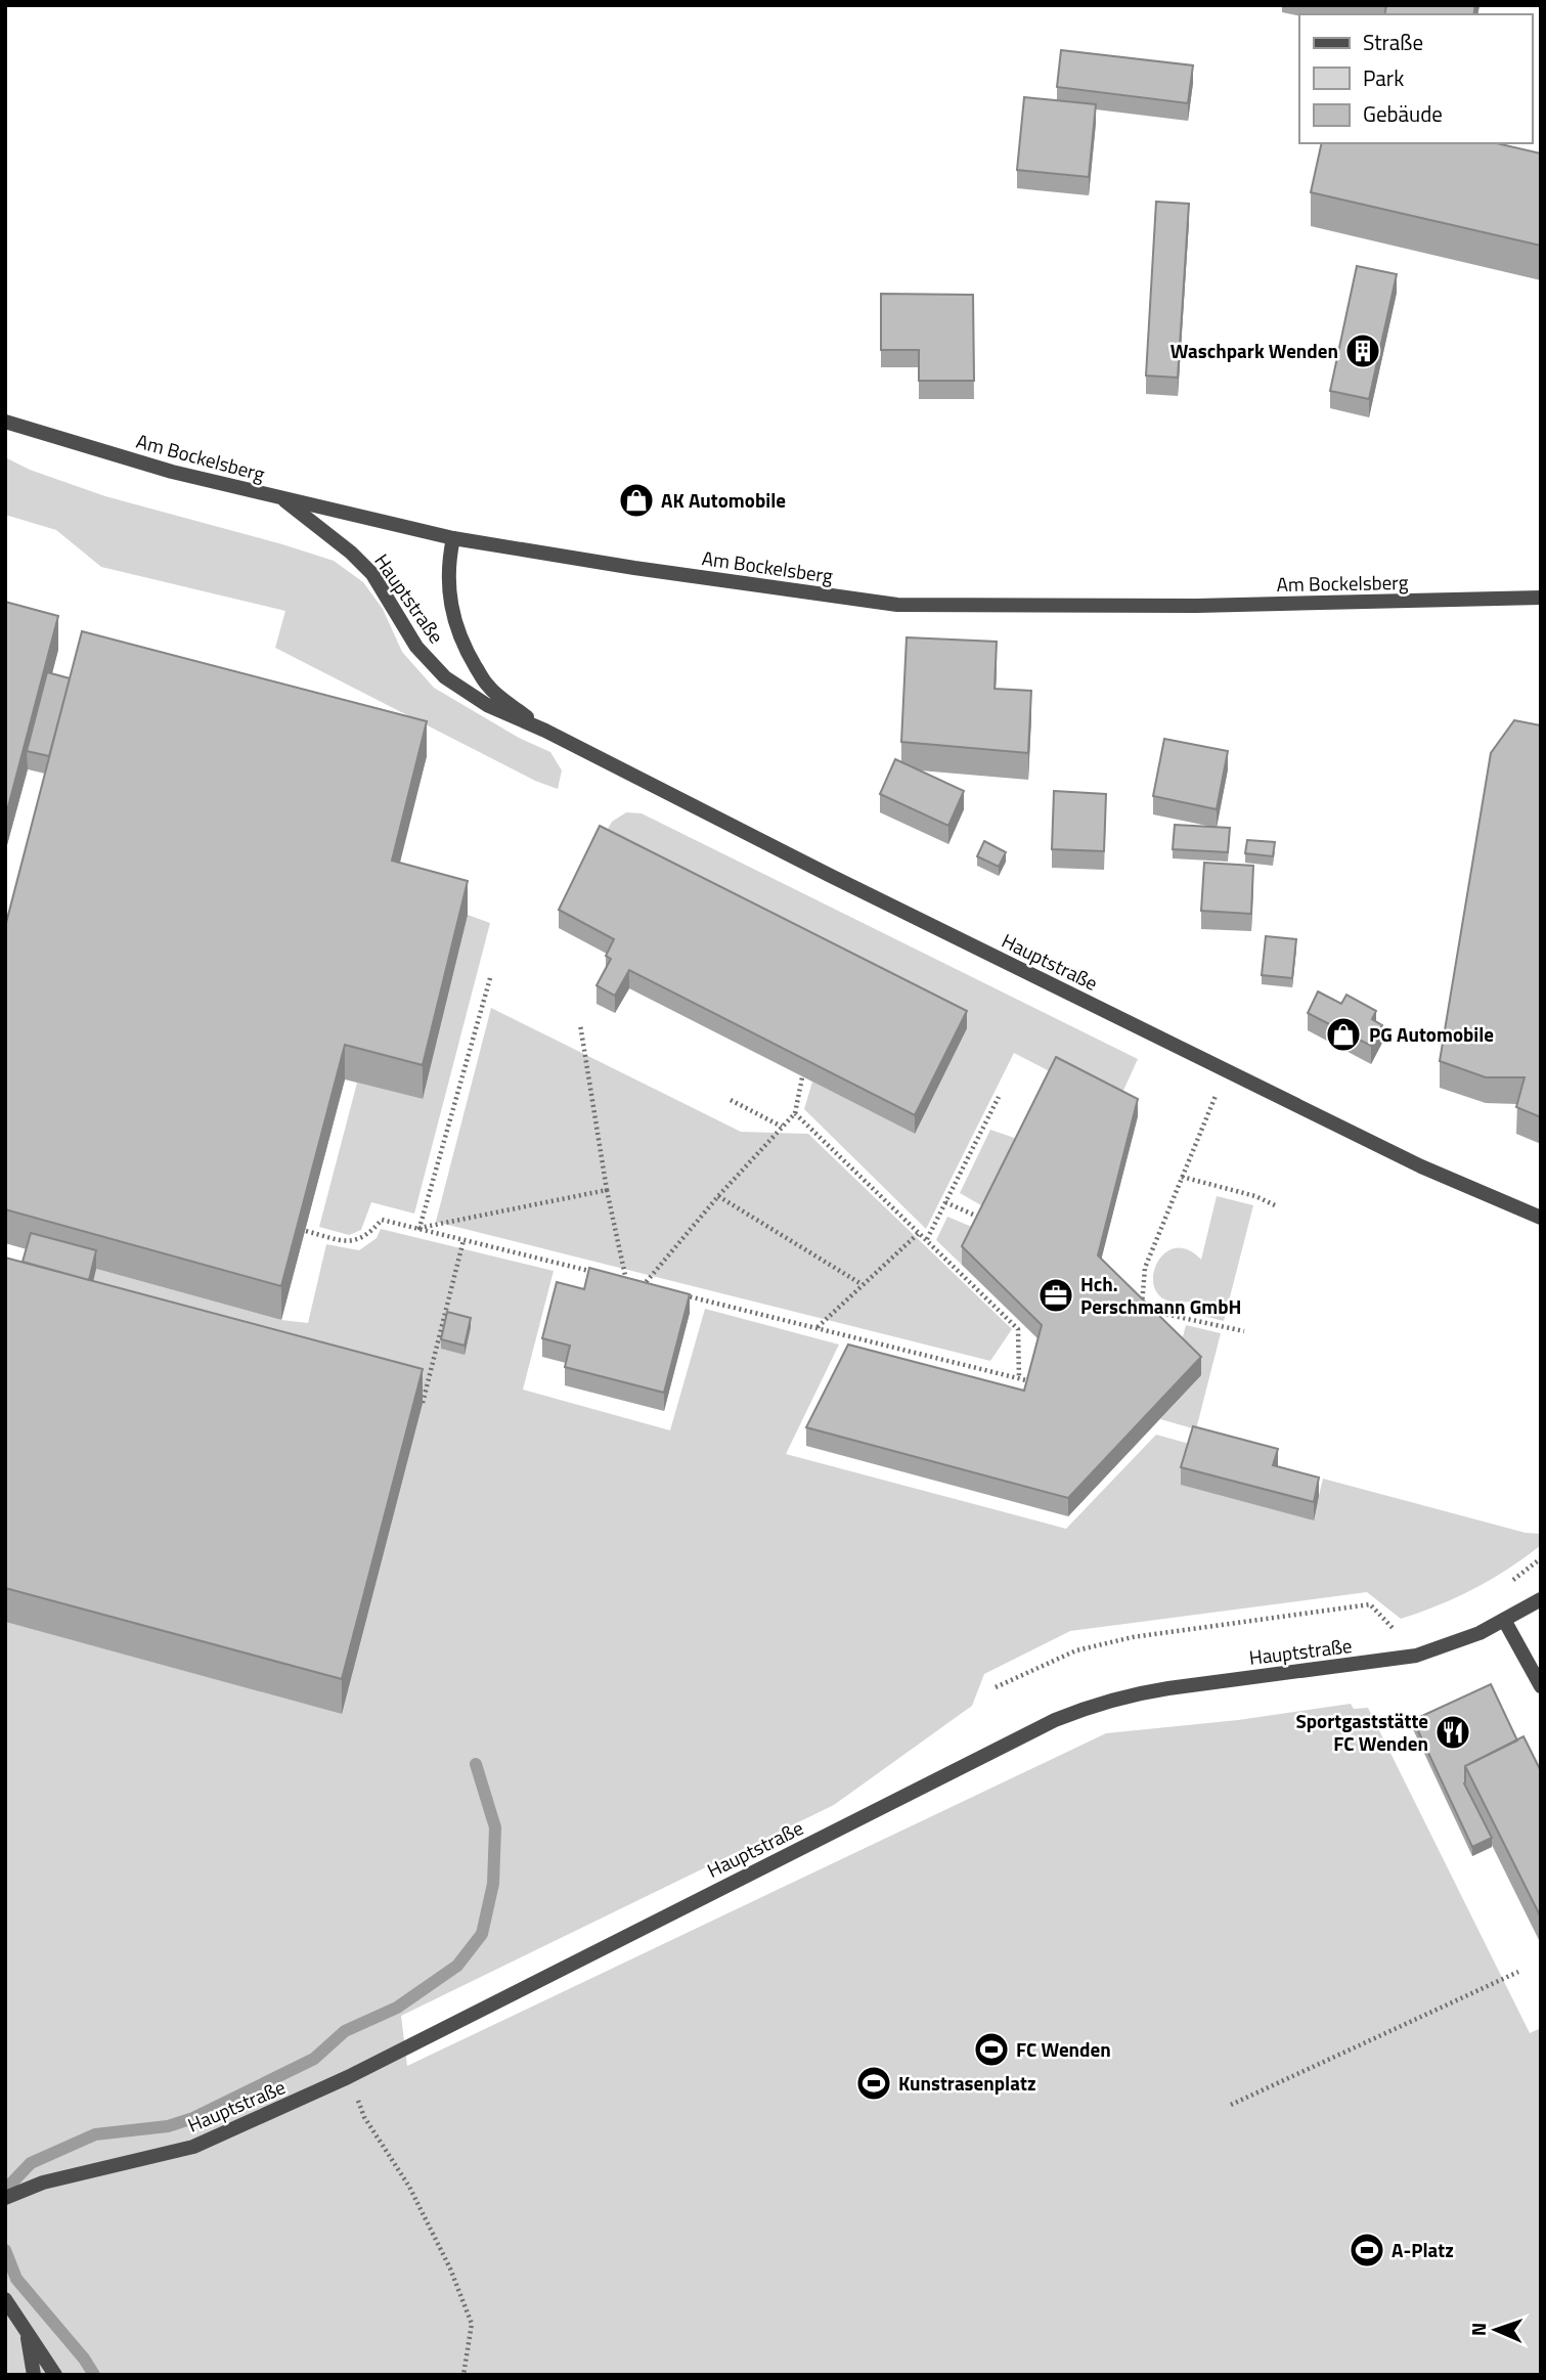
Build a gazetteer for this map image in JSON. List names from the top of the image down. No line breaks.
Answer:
{"streets":{"street":["Am Bockelsberg","Hauptstraße"]},"crossings":[["Am Bockelsberg","Hauptstraße"]],"places":{"building":["Waschpark Wenden"],"shop":["AK Automobile","PG Automobile"],"office":["Hch. Perschmann GmbH"],"restaurant":["Sportgaststätte FC Wenden"],"sports":["FC Wenden","Kunstrasenplatz","A-Platz"]},"legend":["Straße","Park","Gebäude"],"north":"left"}
